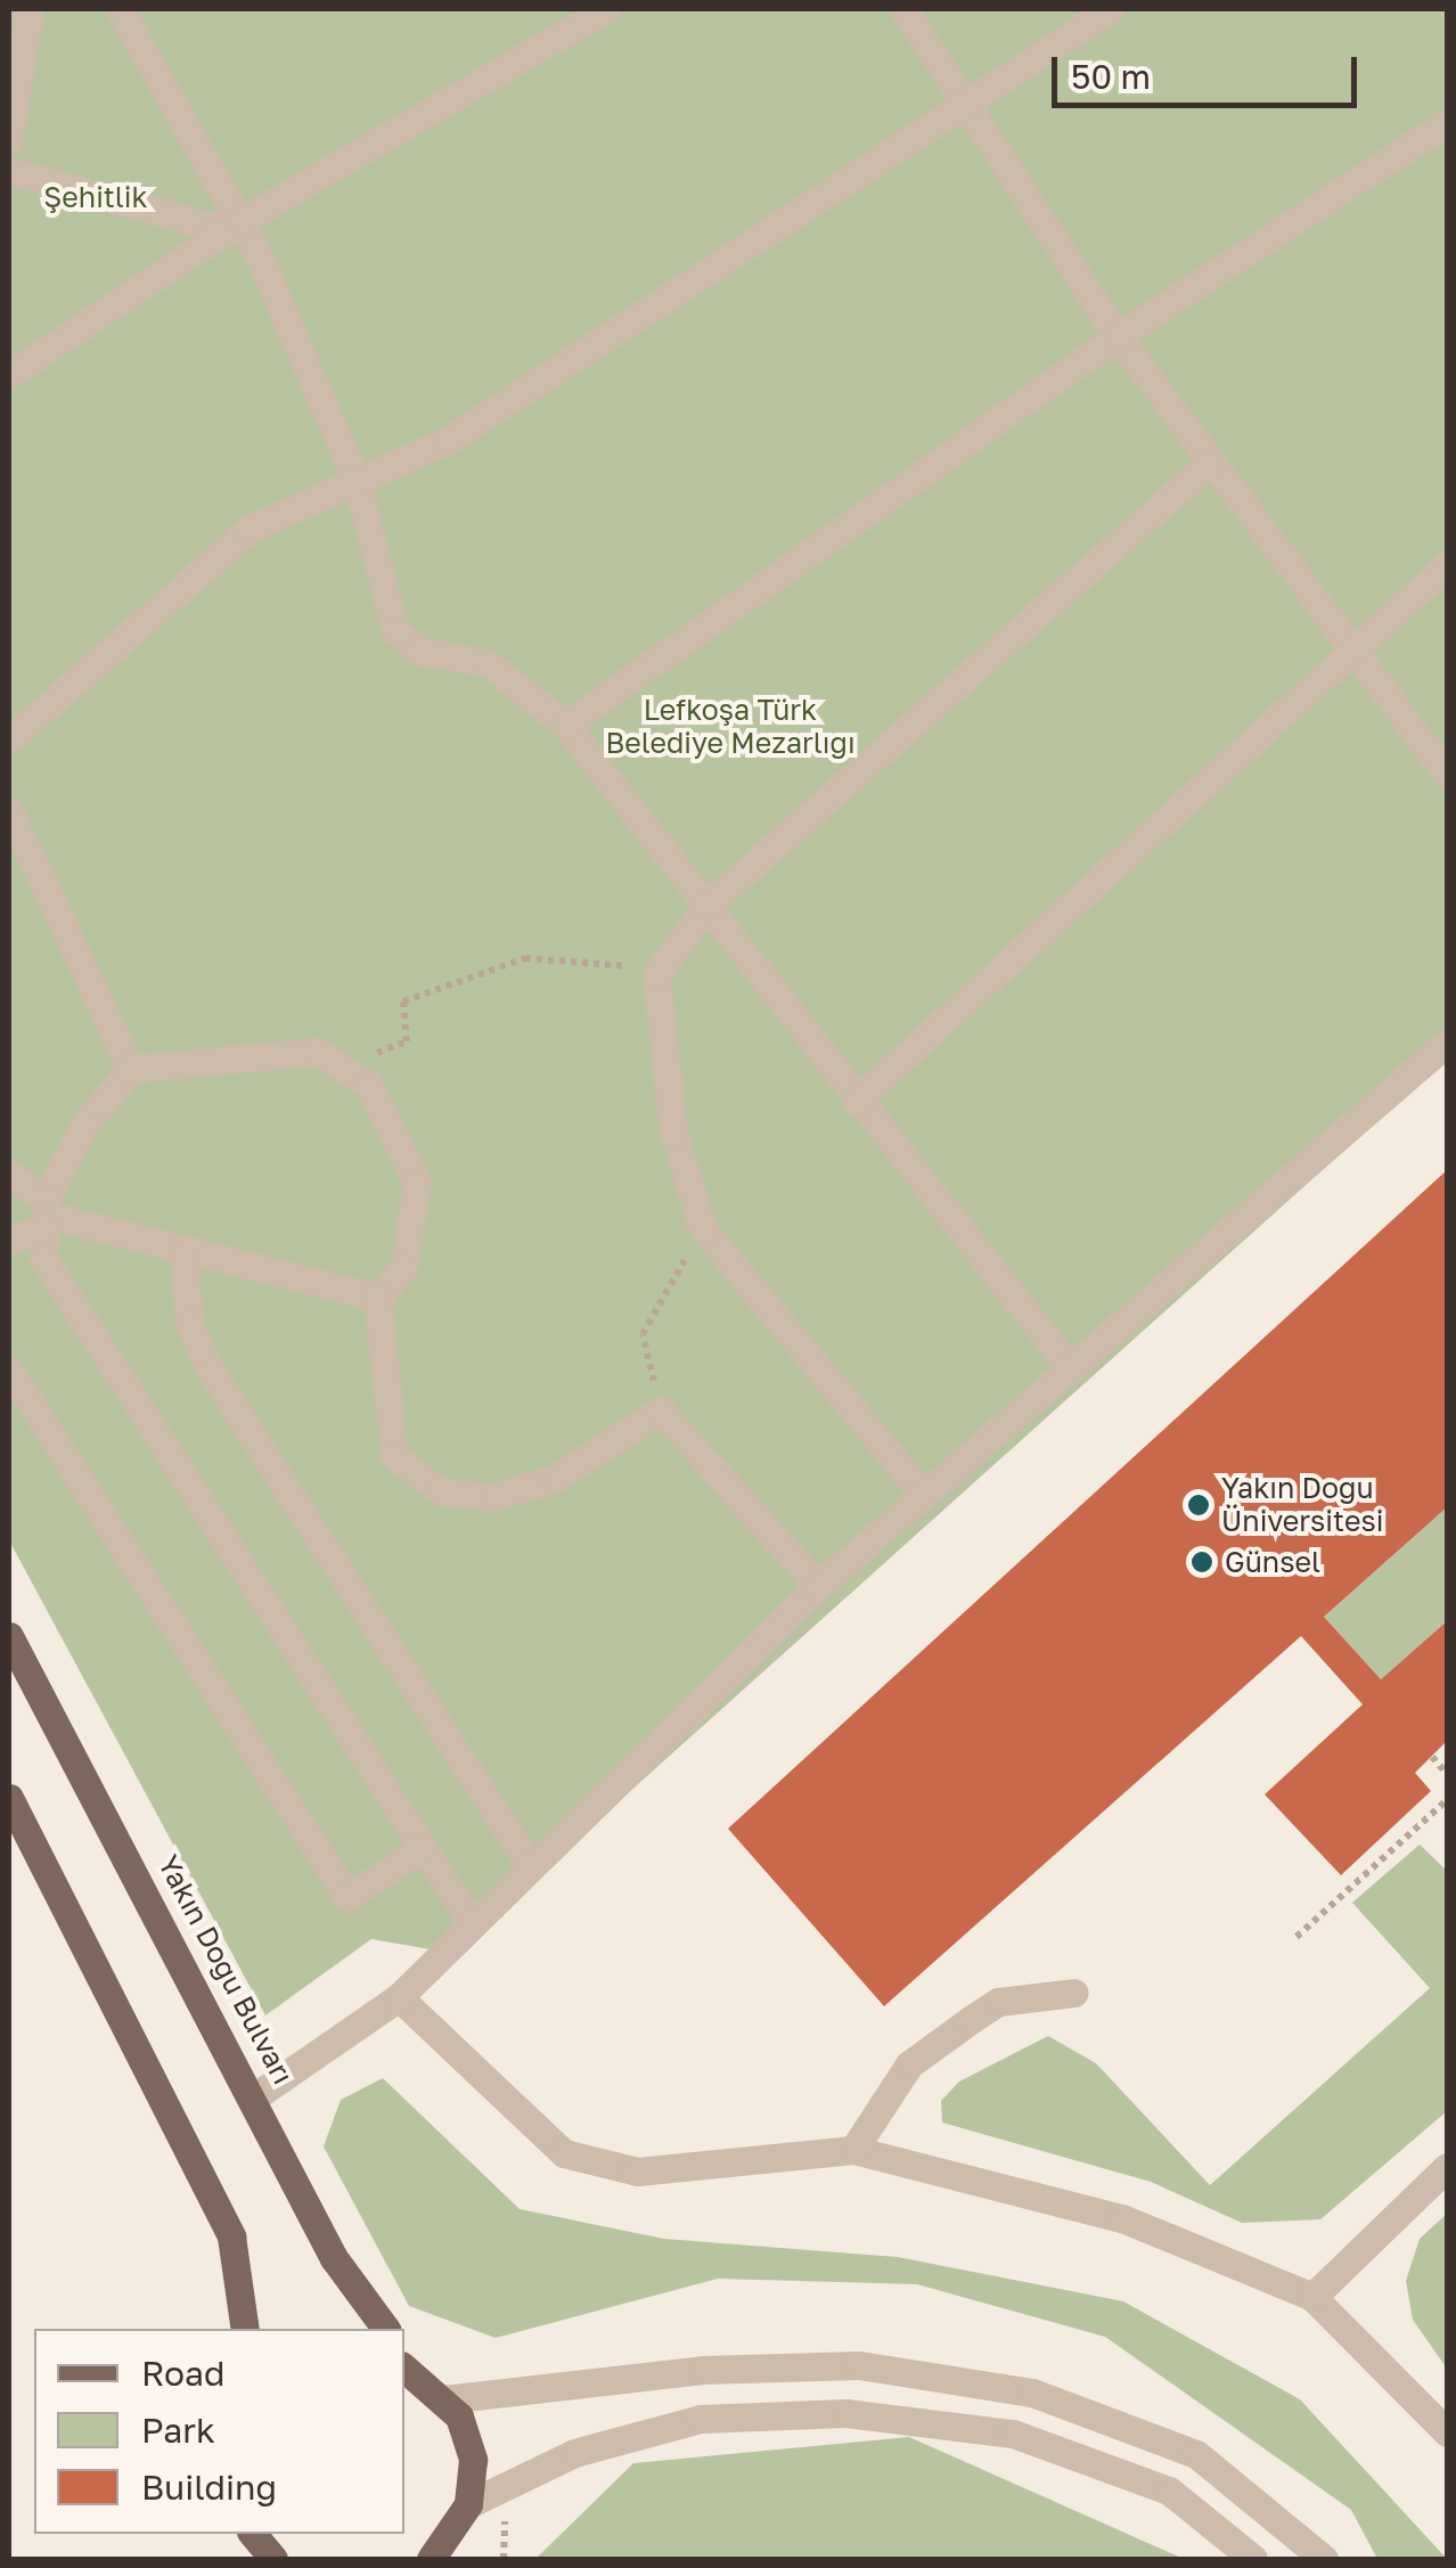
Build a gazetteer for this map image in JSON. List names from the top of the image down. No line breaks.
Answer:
{"streets":{"main road":["Yakın Doğu Bulvarı"]},"parks":["Şehitlik","Lefkoşa Türk Belediye Mezarlığı"],"places":["Yakın Doğu Üniversitesi","Günsel"],"legend":["Road","Park","Building"],"scale_bar":"50 m"}
